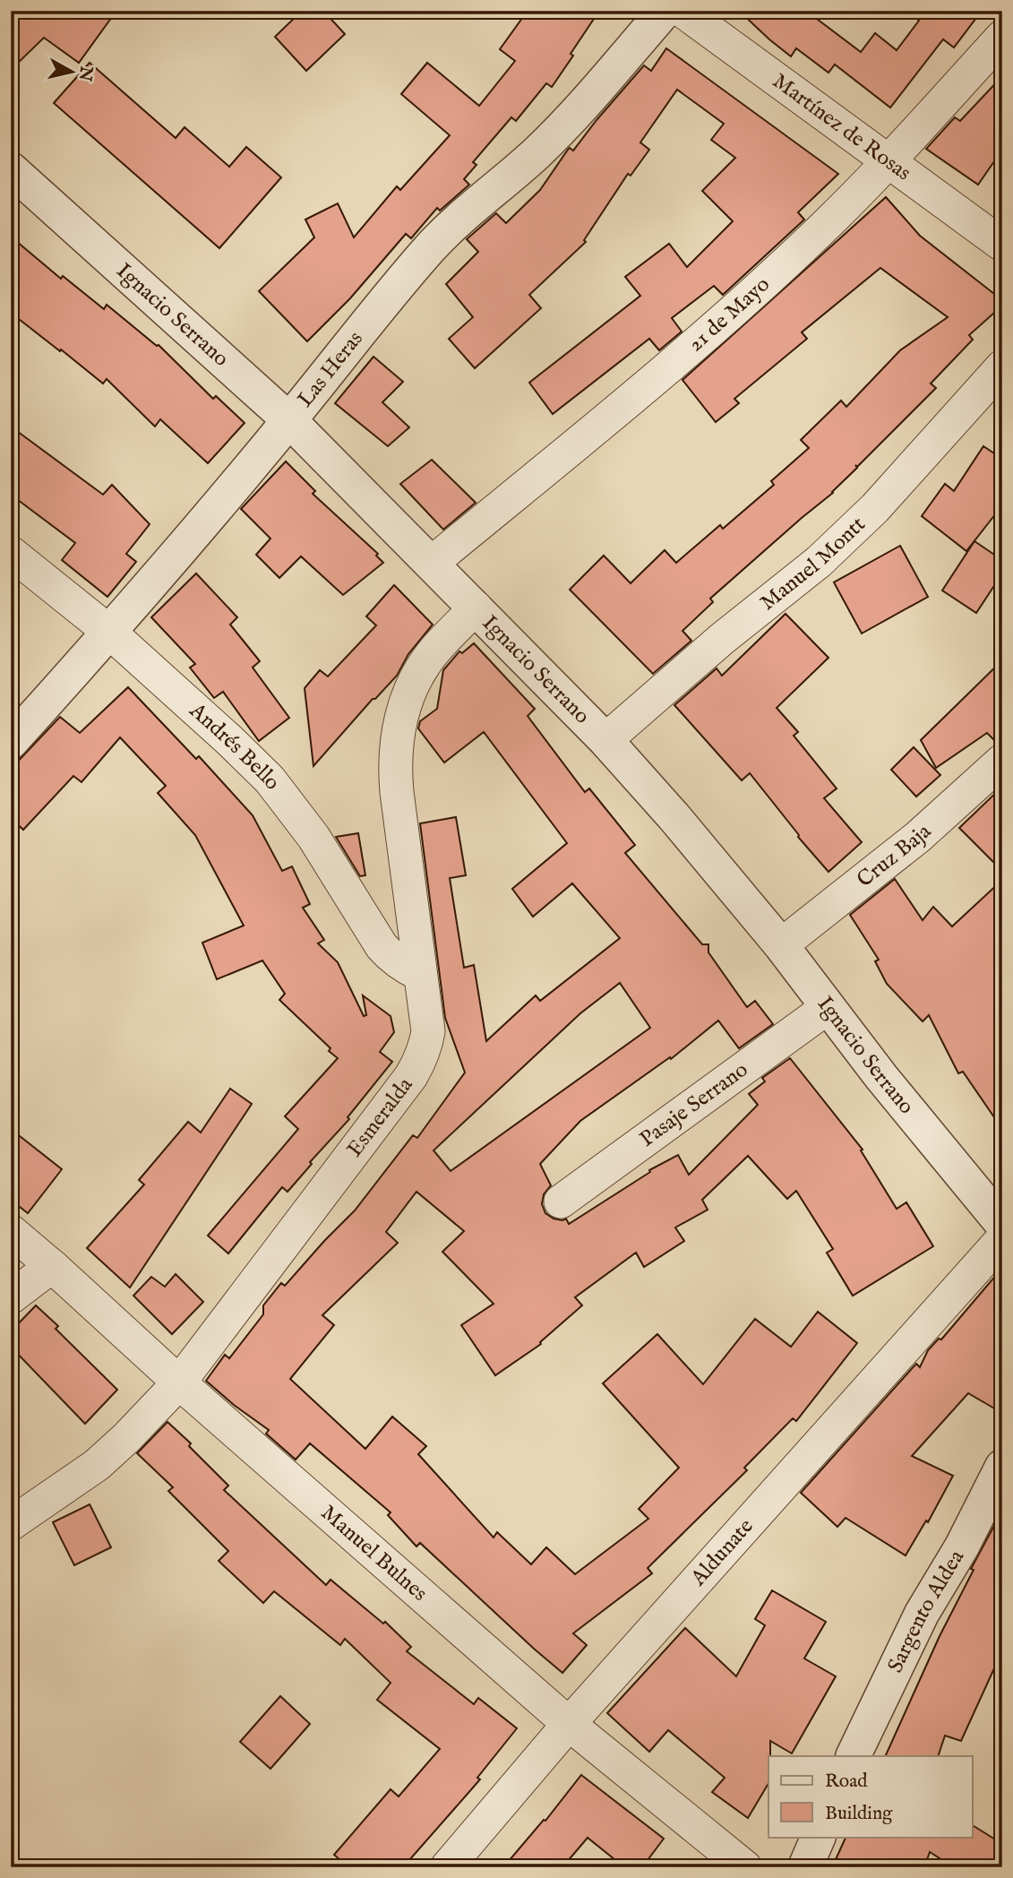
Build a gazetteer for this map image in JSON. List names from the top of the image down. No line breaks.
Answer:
{"streets":{"street":["Martínez de Rosas","21 de Mayo","Ignacio Serrano","Las Heras","Manuel Montt","Andrés Bello","Cruz Baja","Pasaje Serrano","Esmeralda","Aldunate","Manuel Bulnes","Sargento Aldea"]},"crossings":[["Martínez de Rosas","21 de Mayo"],["21 de Mayo","Ignacio Serrano"],["Ignacio Serrano","Las Heras"],["Ignacio Serrano","Manuel Montt"],["Ignacio Serrano","Cruz Baja"],["Ignacio Serrano","Pasaje Serrano"],["Ignacio Serrano","Esmeralda"],["Las Heras","Andrés Bello"],["Andrés Bello","Esmeralda"],["Esmeralda","Manuel Bulnes"],["Aldunate","Manuel Bulnes"]],"legend":["Road","Building"],"north":"right"}
